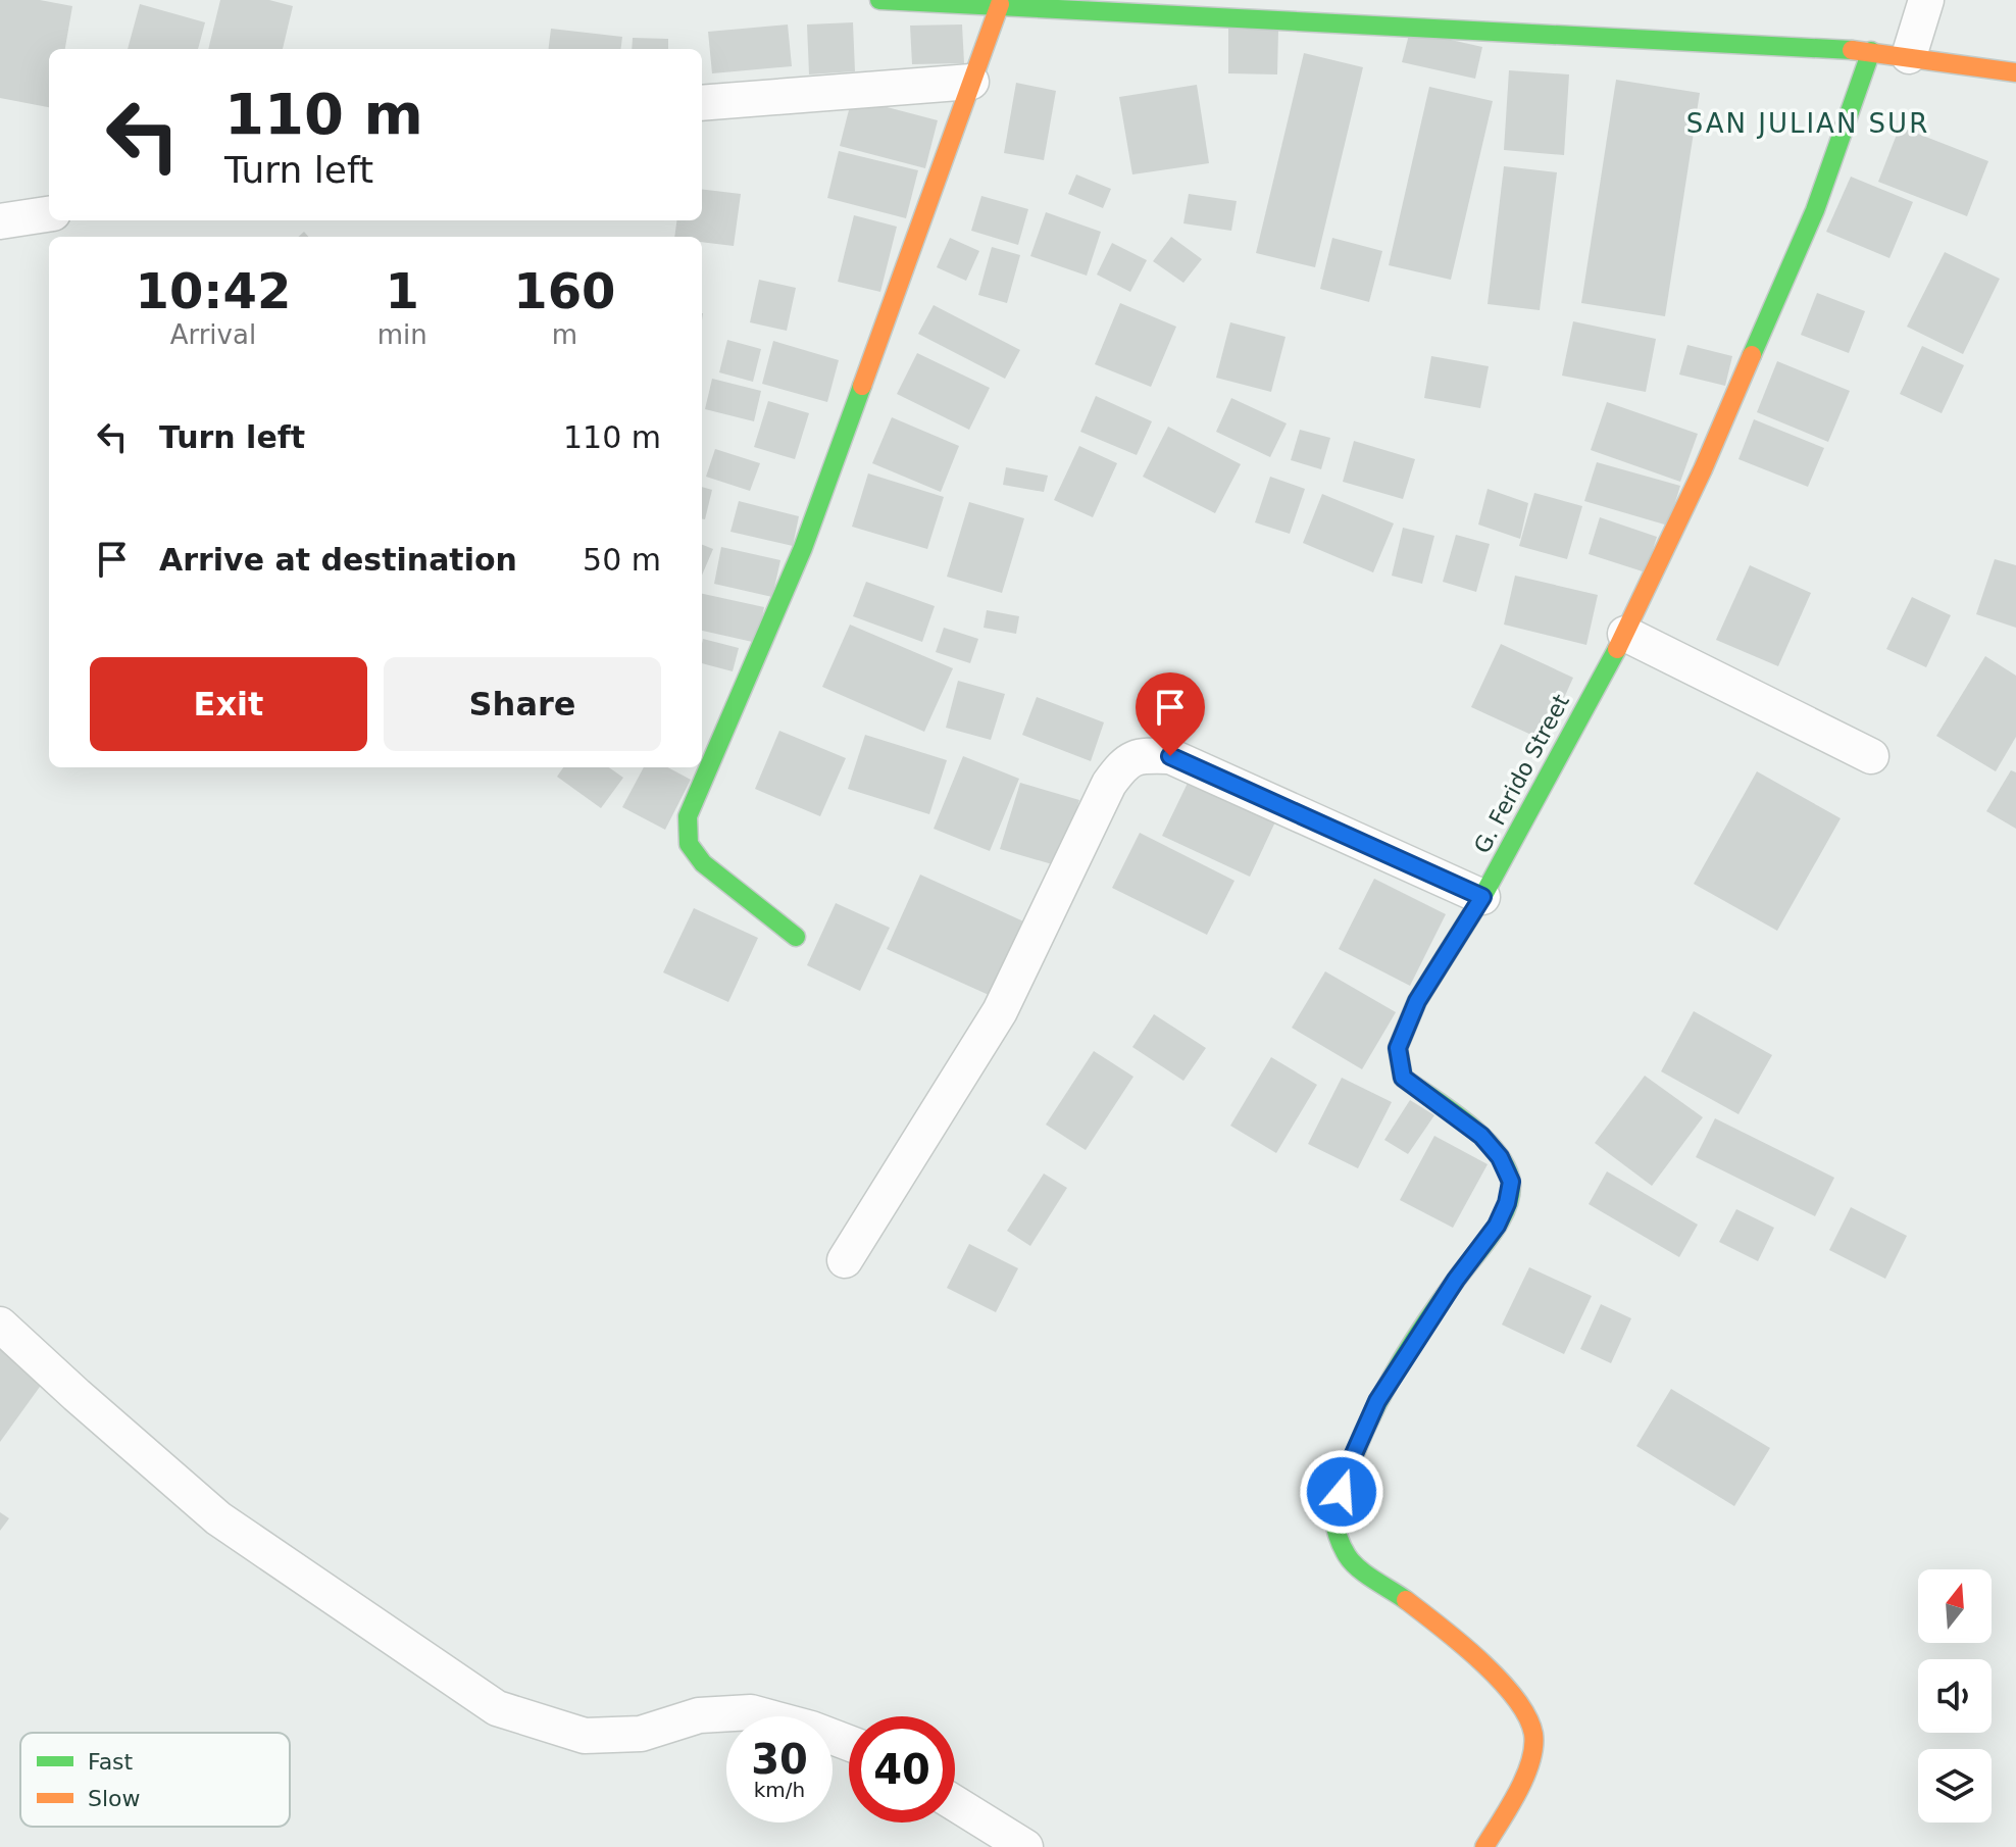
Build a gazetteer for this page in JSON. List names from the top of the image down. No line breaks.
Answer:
{"streets":{"street":["G. Ferido Street"]},"districts":["SAN JULIAN SUR"],"legend":["Fast","Slow"],"north":"top","page":{"turn":["110 m","Turn left"],"eta":["10:42","Arrival","1","min","160","m"],"list":[{"name":"Turn left","value":"110 m"},{"name":"Arrive at destination","value":"50 m"}],"buttons":["Exit","Share"],"speed":"30 km/h","limit":"40"}}
